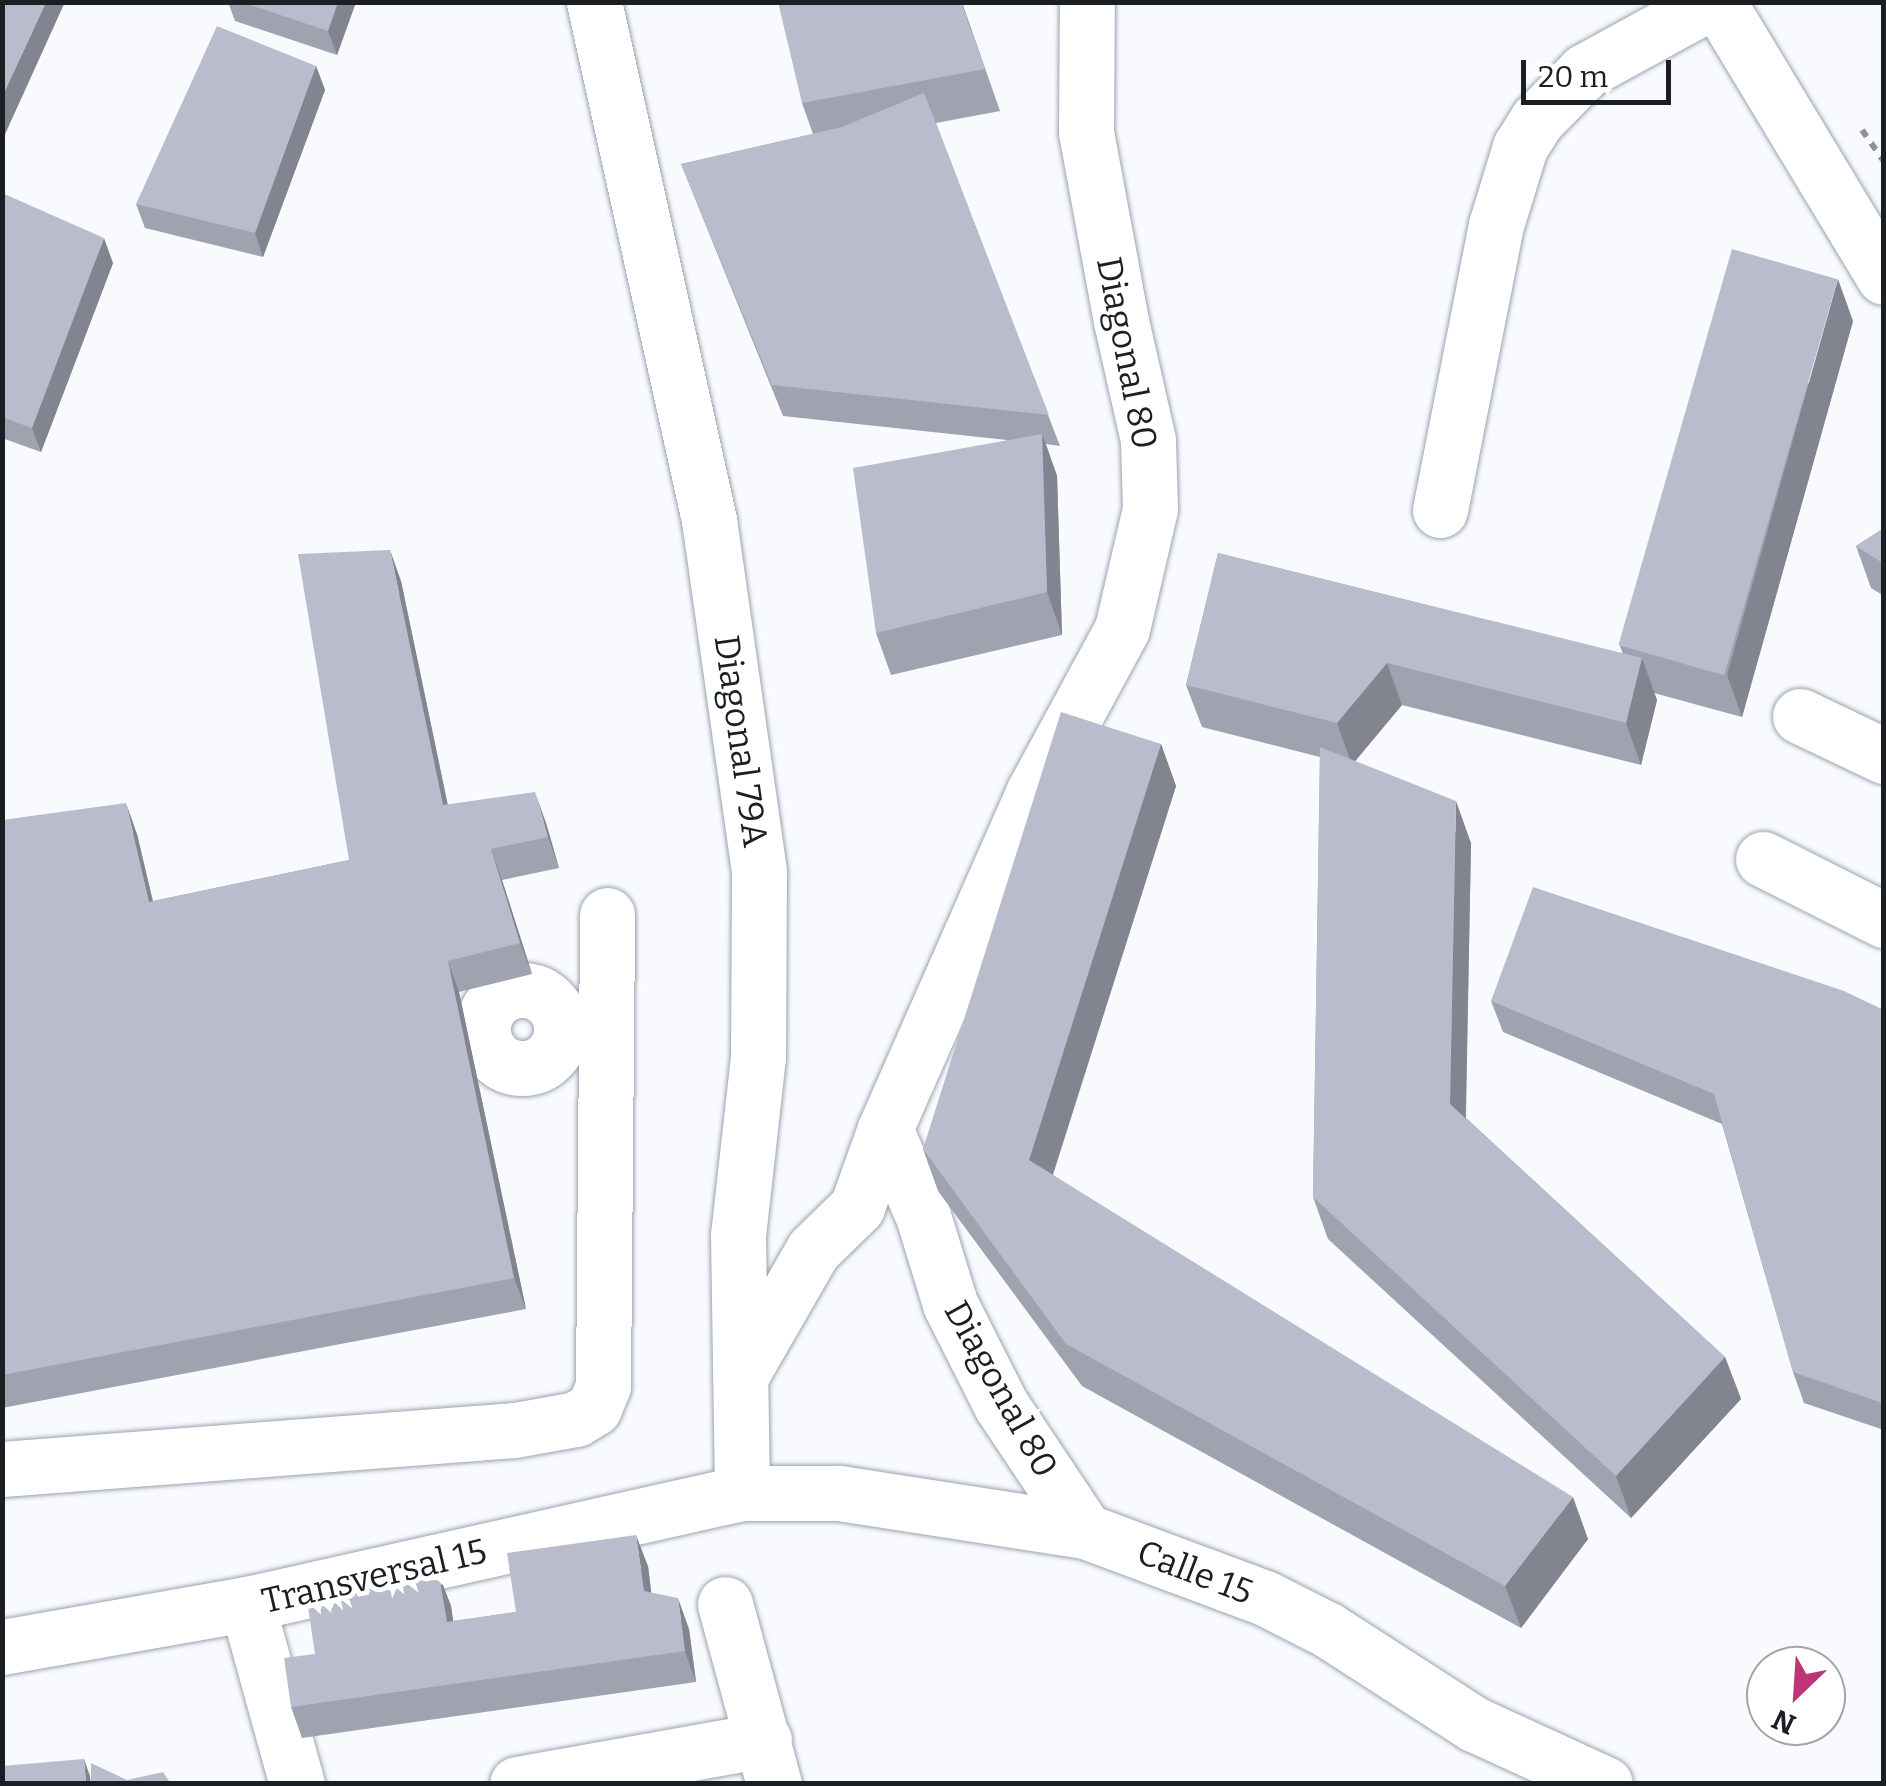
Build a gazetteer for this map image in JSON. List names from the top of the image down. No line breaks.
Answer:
{"streets":{"street":["Diagonal 80","Diagonal 79A","Calle 15","Transversal 15"]},"crossings":[["Diagonal 80","Diagonal 79A"],["Diagonal 80","Calle 15"],["Diagonal 79A","Calle 15"],["Diagonal 79A","Transversal 15"],["Calle 15","Transversal 15"]],"scale_bar":"20 m","north":"bottom left"}
